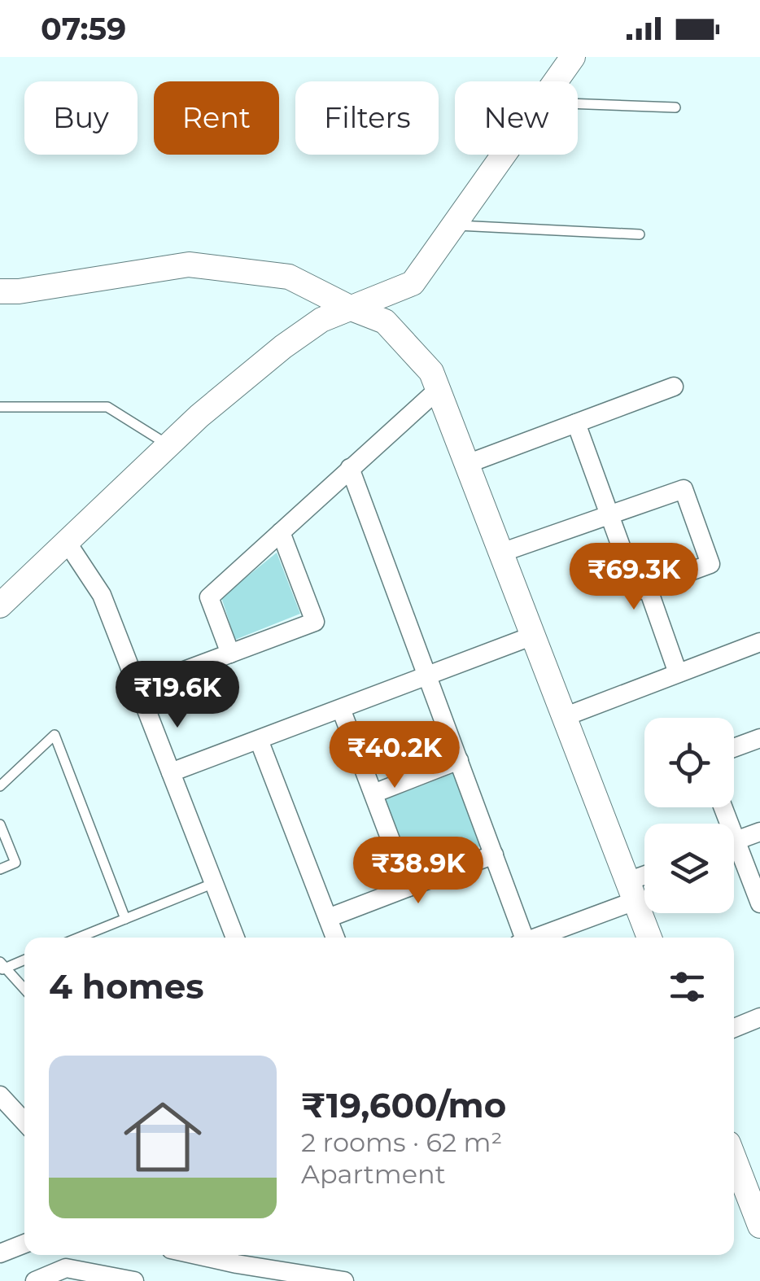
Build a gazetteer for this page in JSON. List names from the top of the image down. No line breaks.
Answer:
{"page":{"status":"07:59","chip":["Buy","Rent","Filters","New"],"price":["₹69.3K","₹19.6K","₹40.2K","₹38.9K"],"heading":"4 homes","list":[{"name":"₹19,600/mo","note":"2 rooms · 62 m² · Apartment"}]}}
